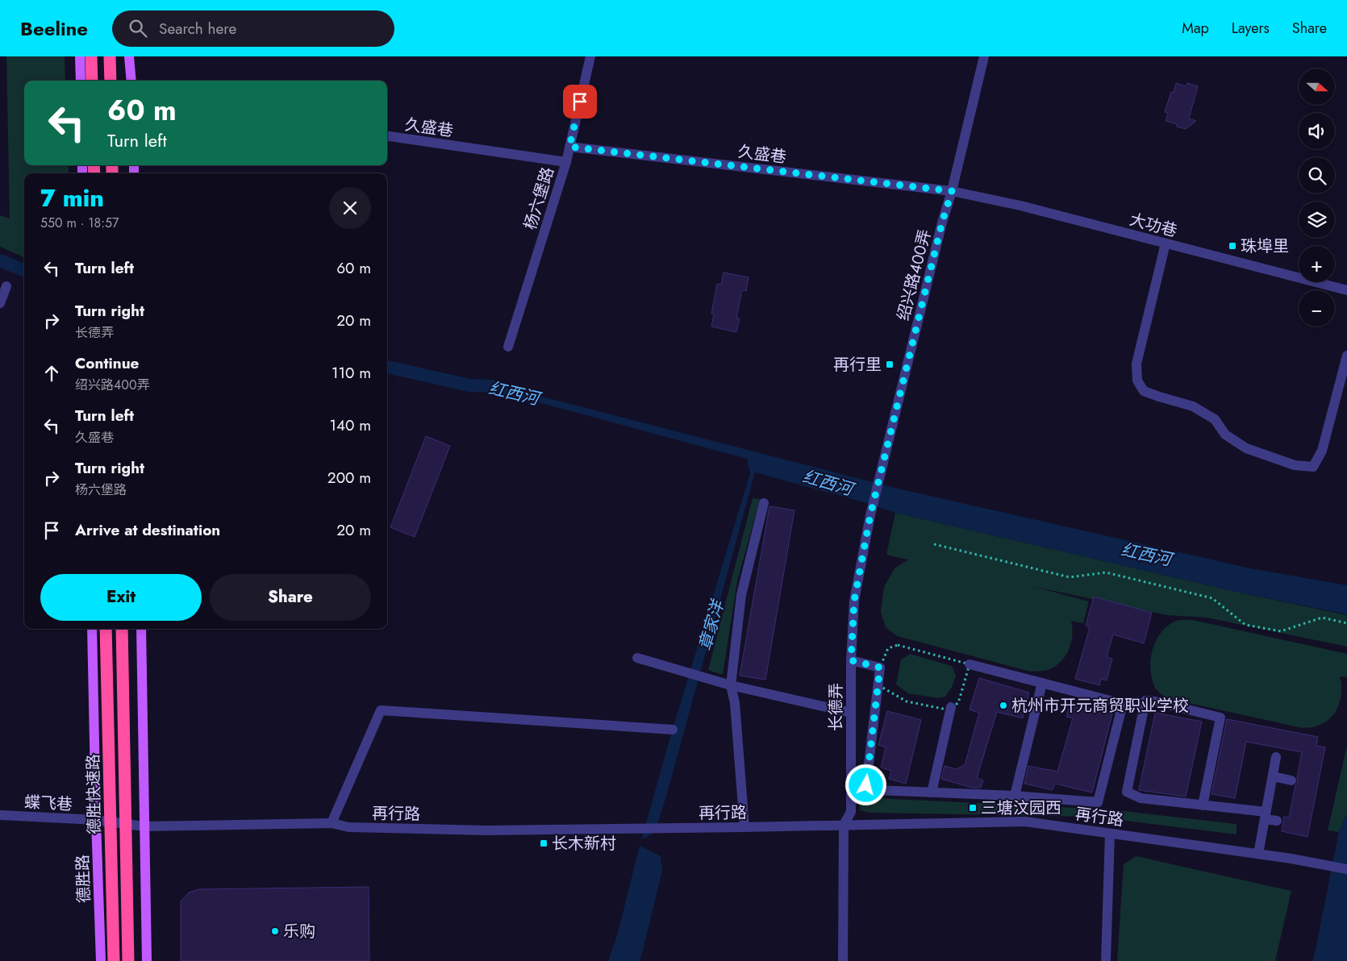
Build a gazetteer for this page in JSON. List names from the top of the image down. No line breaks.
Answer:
{"streets":{"highway":["德胜快速路"],"main road":["德胜路"],"street":["久盛巷","杨六堡路","大功巷","绍兴路400弄","长德弄","蝶飞巷","再行路"]},"crossings":[["久盛巷","杨六堡路"],["久盛巷","大功巷"],["久盛巷","绍兴路400弄"],["大功巷","绍兴路400弄"],["绍兴路400弄","长德弄"],["长德弄","再行路"],["蝶飞巷","再行路"],["蝶飞巷","德胜路"],["再行路","德胜路"]],"water":["红西河","章家洋"],"places":{"transit":["珠埠里","再行里","三塘汶园西","长木新村"],"other":["杭州市开元商贸职业学校","乐购"]},"north":"right","page":{"header":"Beeline","search":"Search here","nav":["Map","Layers","Share"],"map_buttons":["+","−"],"turn":["60 m","Turn left"],"heading":["7 min","550 m · 18:57"],"list":[{"name":"Turn left","value":"60 m"},{"name":"Turn right","note":"长德弄","value":"20 m"},{"name":"Continue","note":"绍兴路400弄","value":"110 m"},{"name":"Turn left","note":"久盛巷","value":"140 m"},{"name":"Turn right","note":"杨六堡路","value":"200 m"},{"name":"Arrive at destination","value":"20 m"}],"buttons":["Exit","Share"]}}
